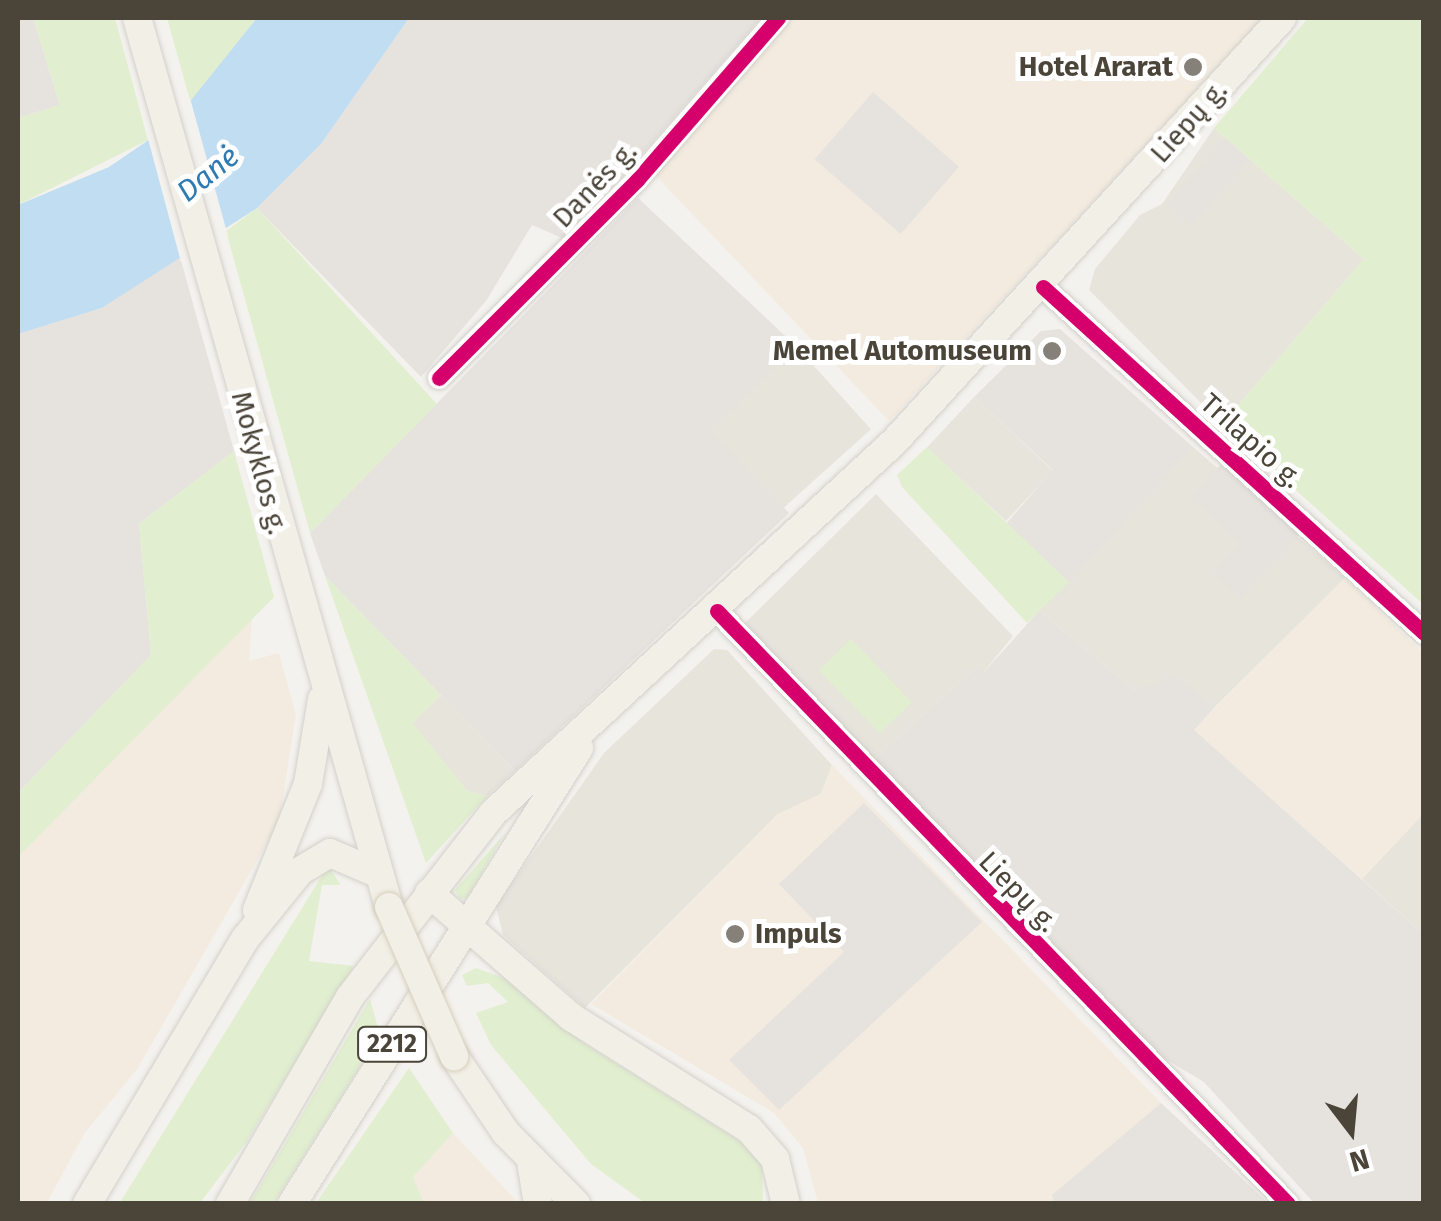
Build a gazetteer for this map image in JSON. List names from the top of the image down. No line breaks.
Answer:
{"streets":{"main road":["Liepų g.","Mokyklos g.","2212"],"street":["Danės g.","Trilapio g."]},"crossings":[["Liepų g.","Trilapio g."]],"water":["Danė"],"places":["Hotel Ararat","Memel Automuseum","Impuls"],"north":"bottom"}
